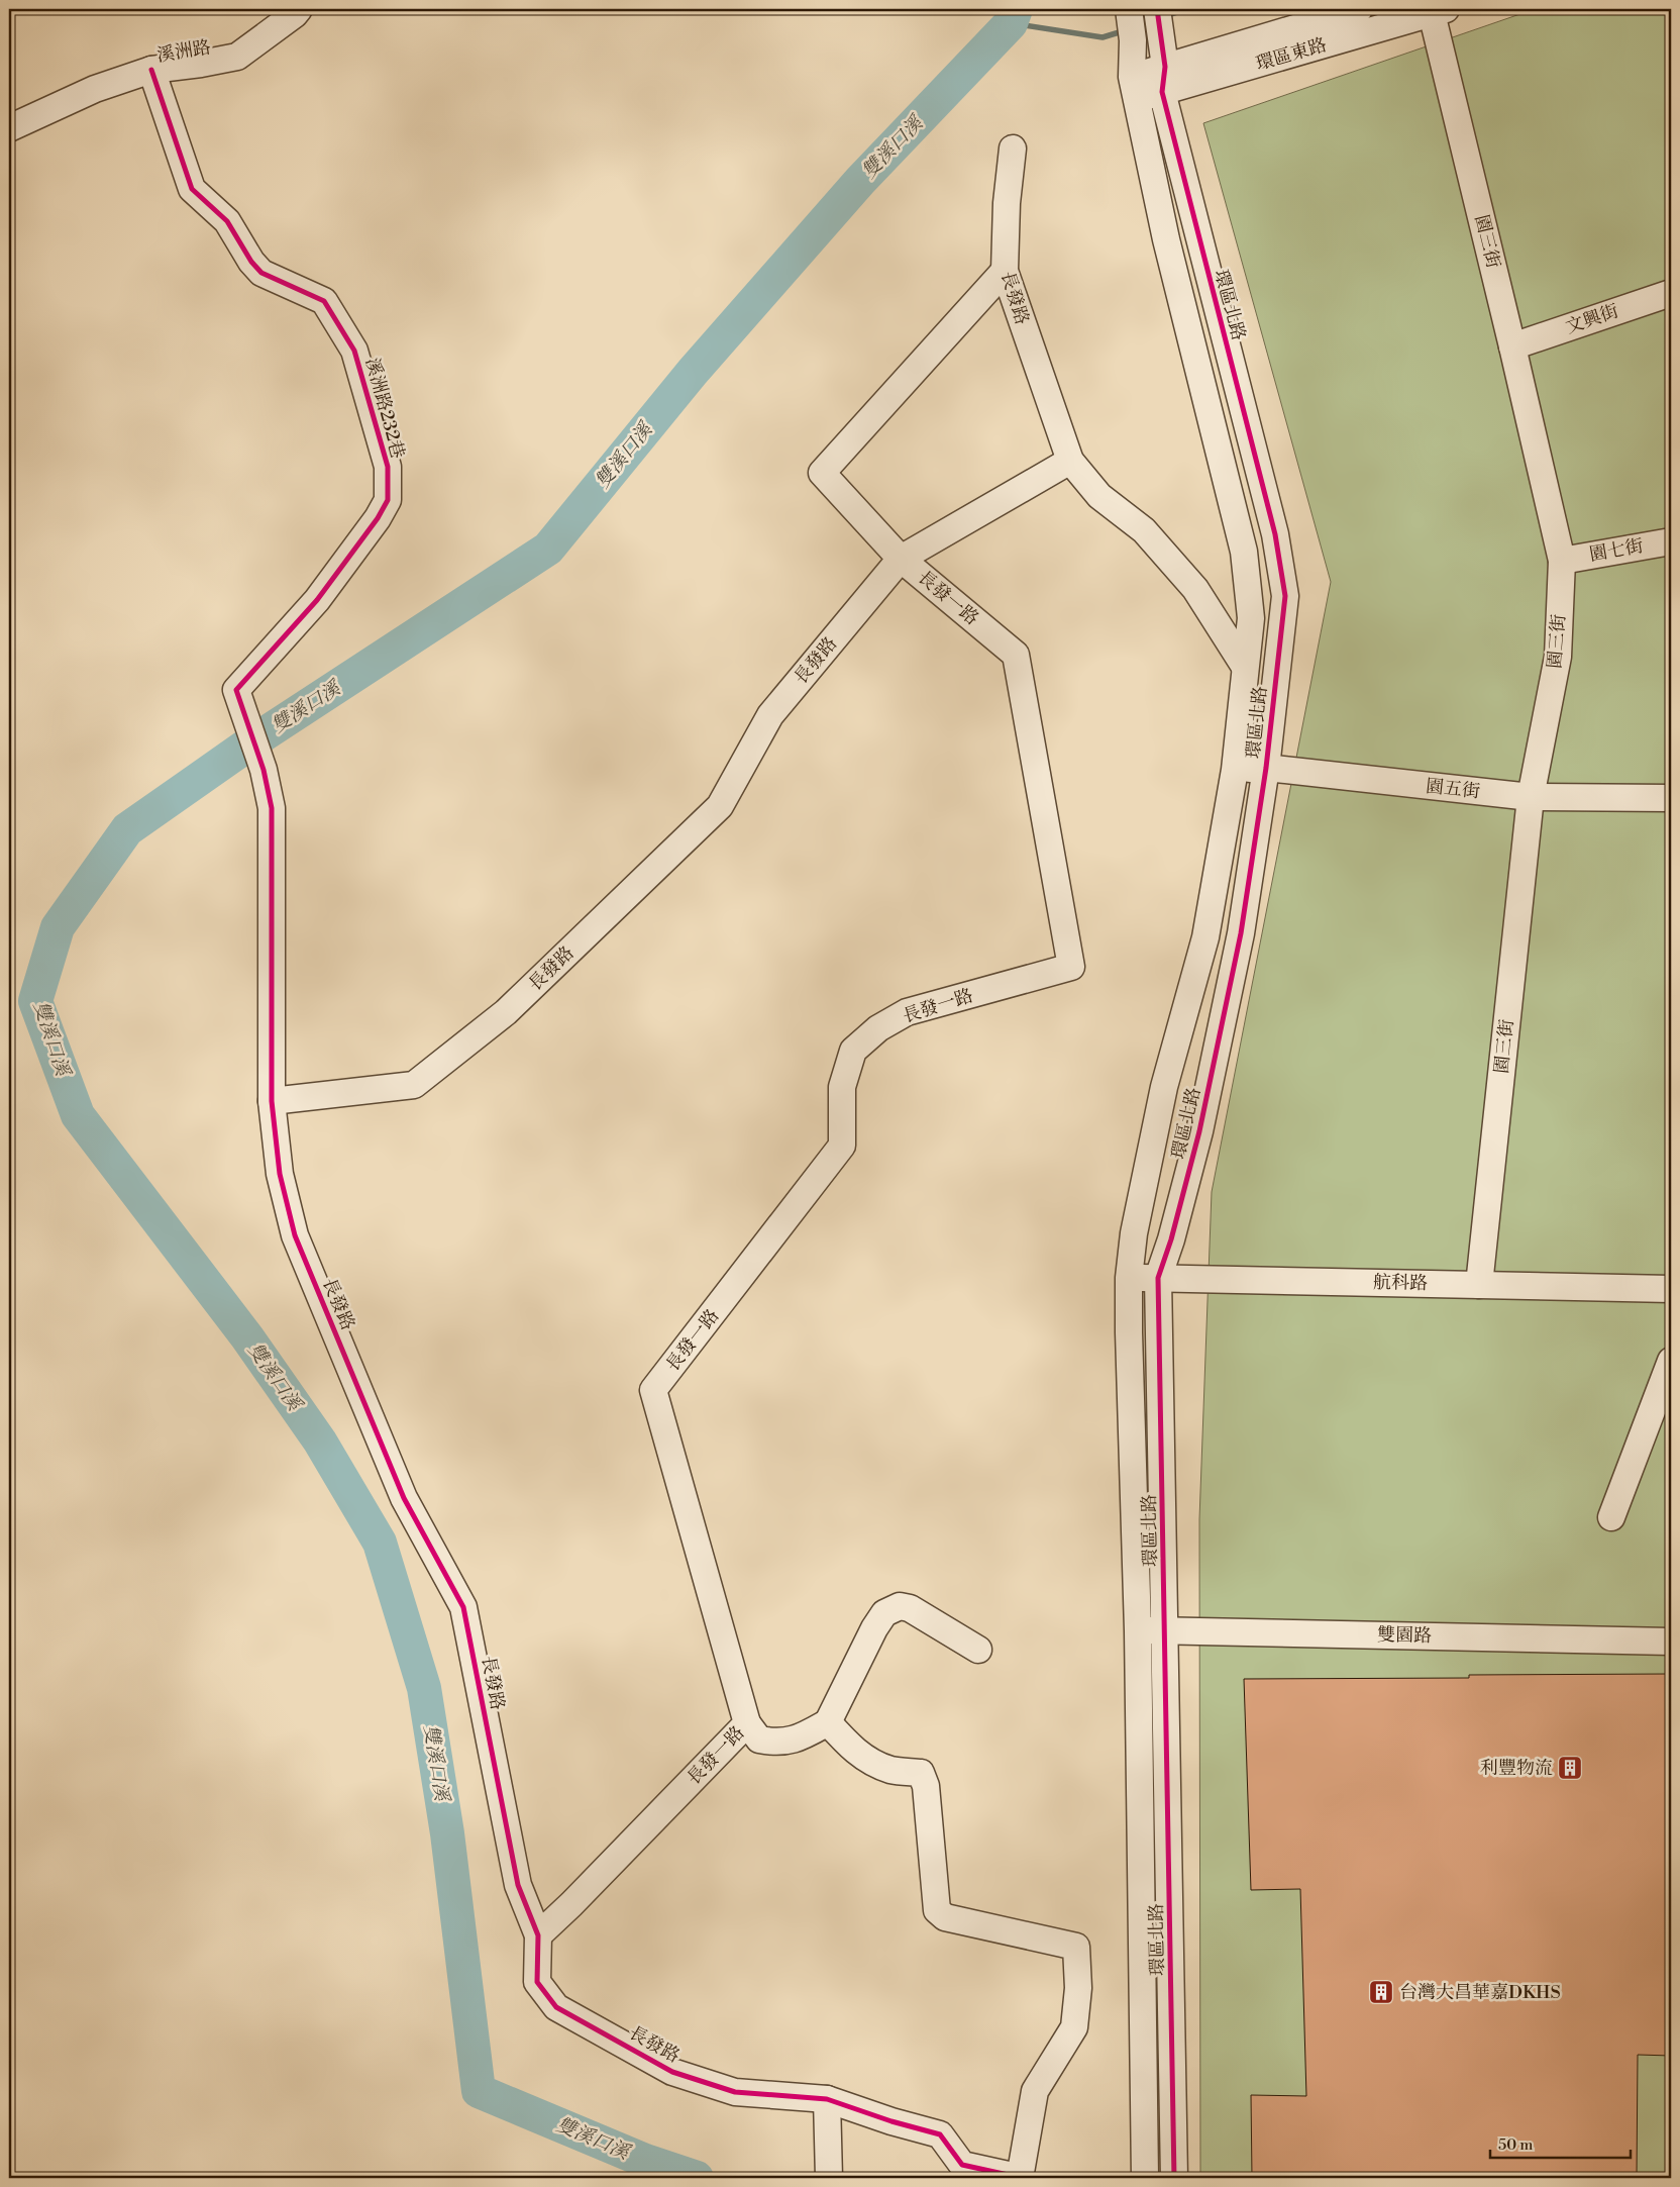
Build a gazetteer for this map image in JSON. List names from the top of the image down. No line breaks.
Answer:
{"streets":{"street":["溪洲路","環區東路","園三街","長發路","環區北路","文興街","溪洲路232巷","園七街","長發一路","園五街","航科路","雙園路"]},"crossings":[["溪洲路","溪洲路232巷"],["環區東路","園三街"],["環區東路","環區北路"],["園三街","文興街"],["園三街","園七街"],["園三街","園五街"],["園三街","航科路"],["長發路","溪洲路232巷"],["長發路","長發一路"],["環區北路","園五街"],["環區北路","航科路"],["環區北路","雙園路"]],"water":["雙溪口溪"],"places":{"building":["利豐物流","台灣大昌華嘉DKHS"]},"scale_bar":"50 m"}
